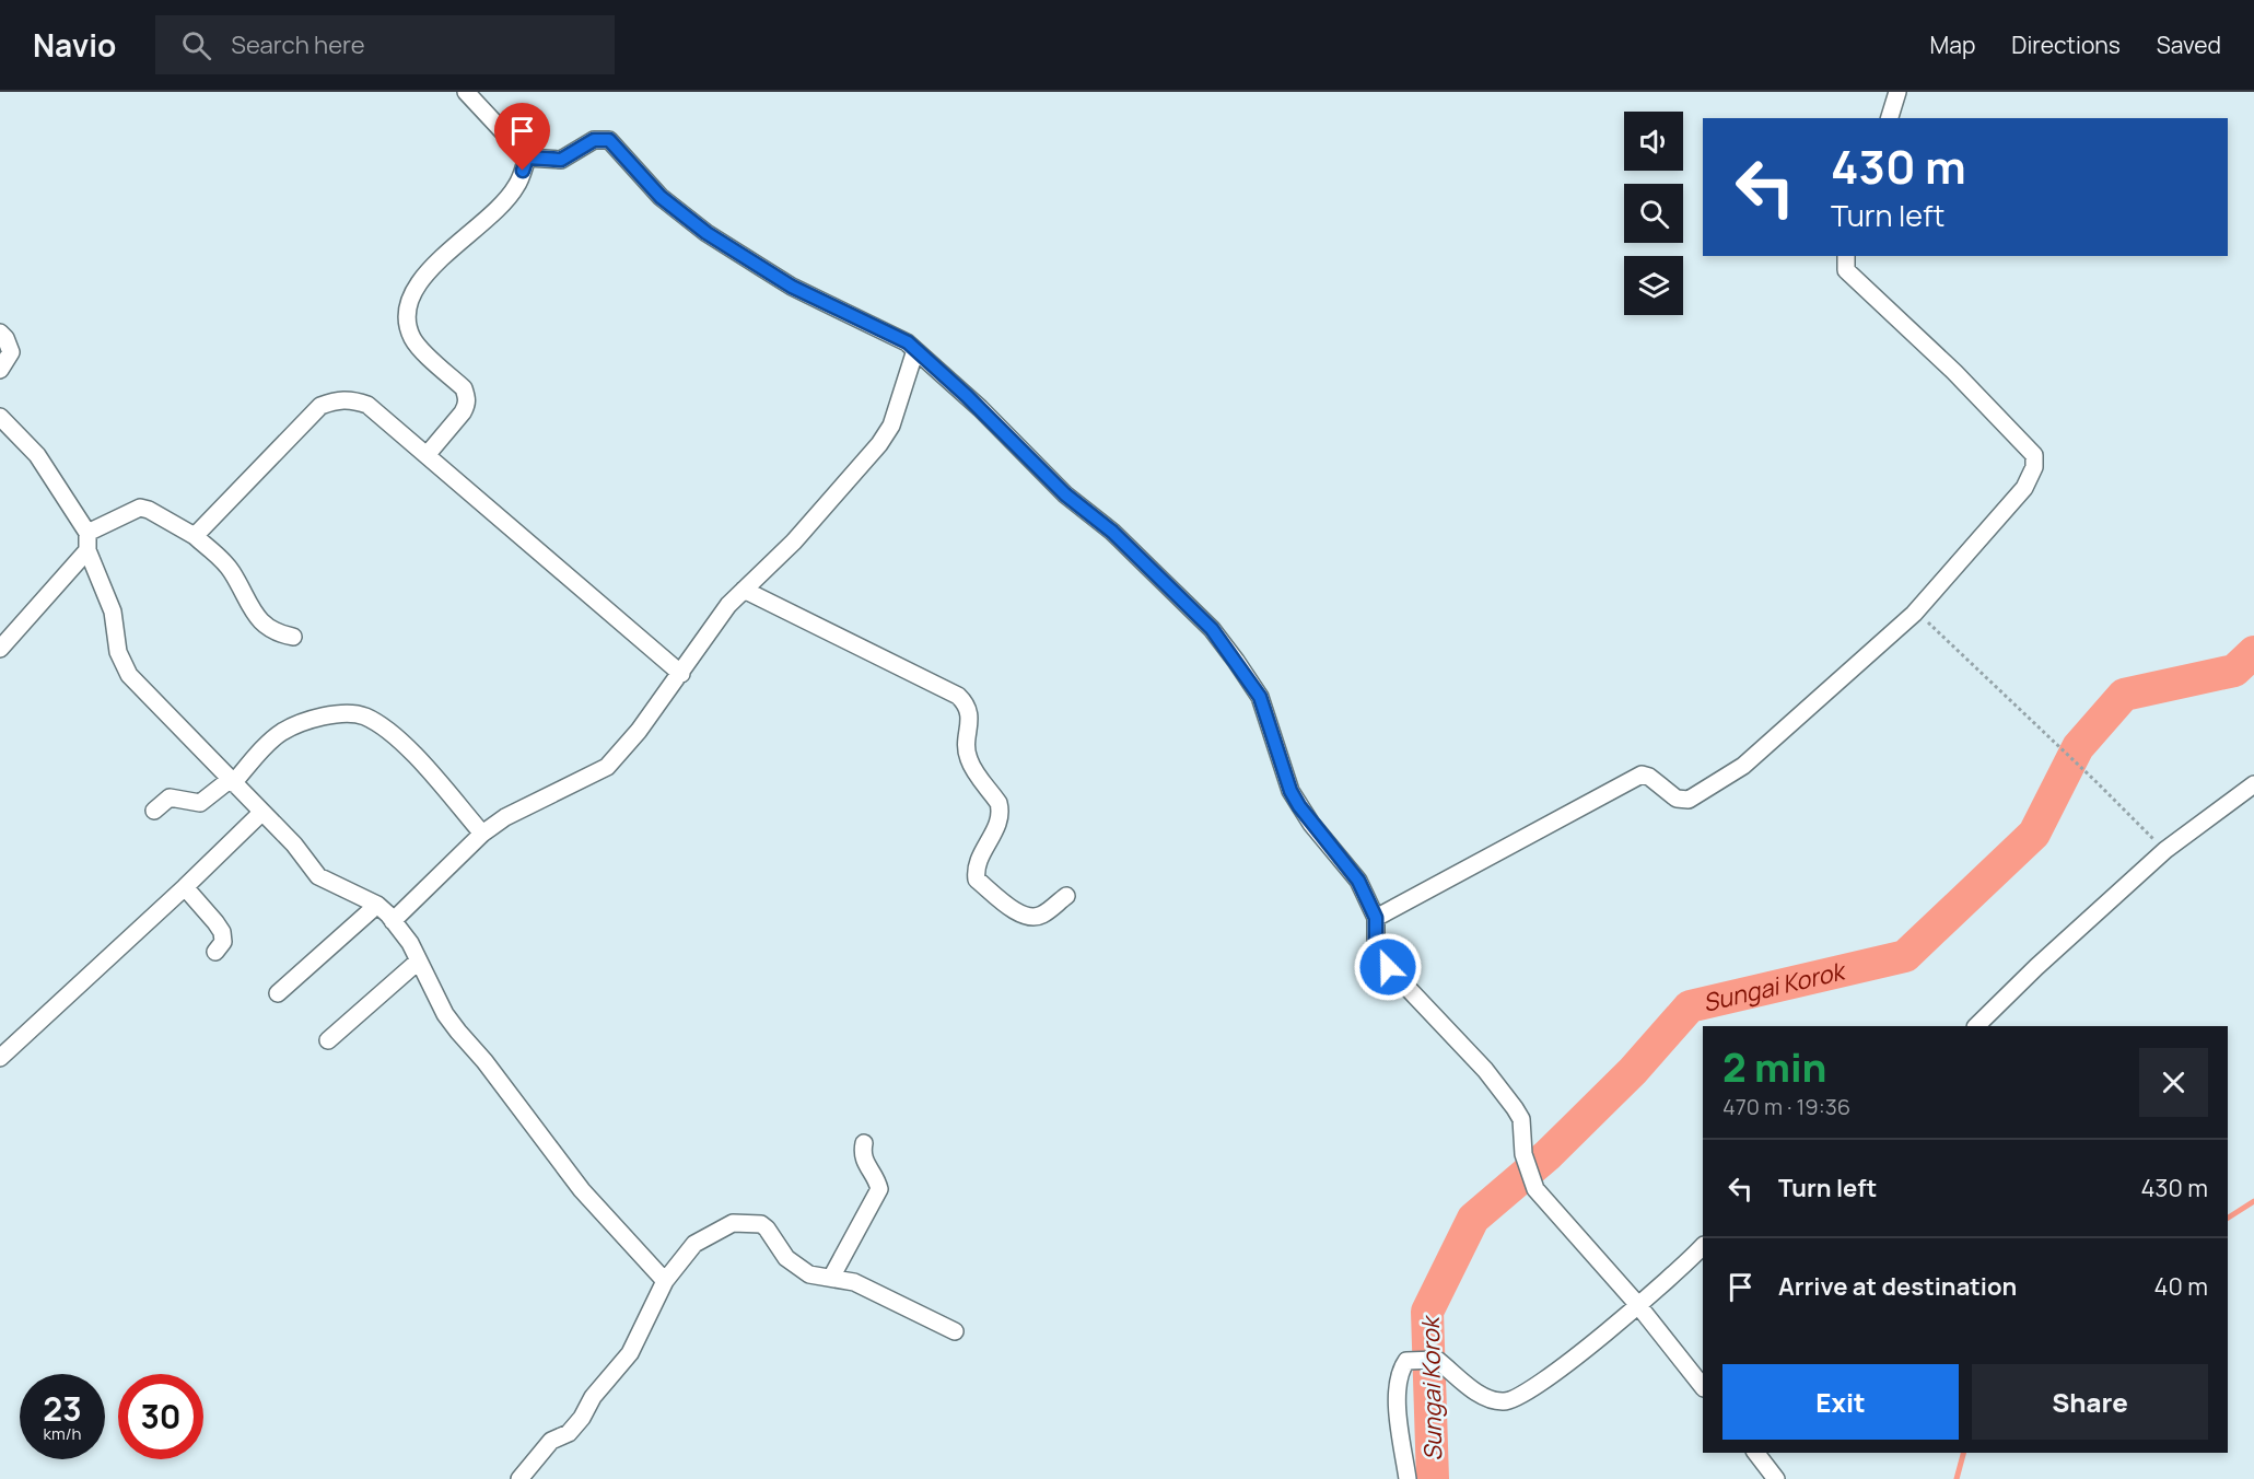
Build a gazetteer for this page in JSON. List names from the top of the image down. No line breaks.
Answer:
{"water":["Sungai Korok"],"page":{"header":"Navio","search":"Search here","nav":["Map","Directions","Saved"],"turn":["430 m","Turn left"],"heading":["2 min","470 m · 19:36"],"list":[{"name":"Turn left","value":"430 m"},{"name":"Arrive at destination","value":"40 m"}],"buttons":["Exit","Share"],"speed":"23 km/h","limit":"30"}}
